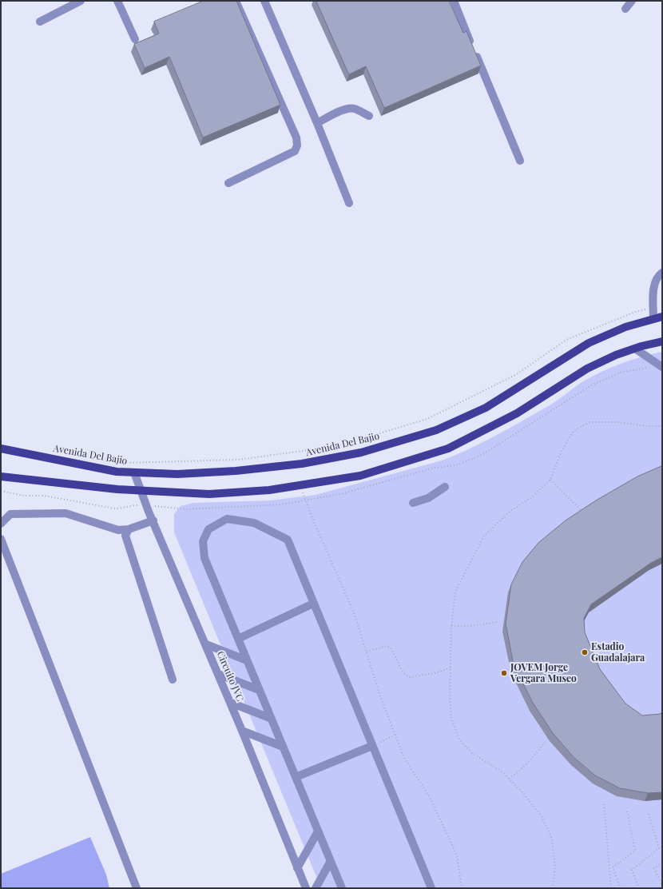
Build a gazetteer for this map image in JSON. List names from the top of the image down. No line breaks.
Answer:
{"streets":{"main road":["Avenida Del Bajio"],"lane":["Circuito JVC"]},"crossings":[["Avenida Del Bajio","Circuito JVC"]],"places":["Estadio Guadalajara","JOVEM Jorge Vergara Museo"]}
